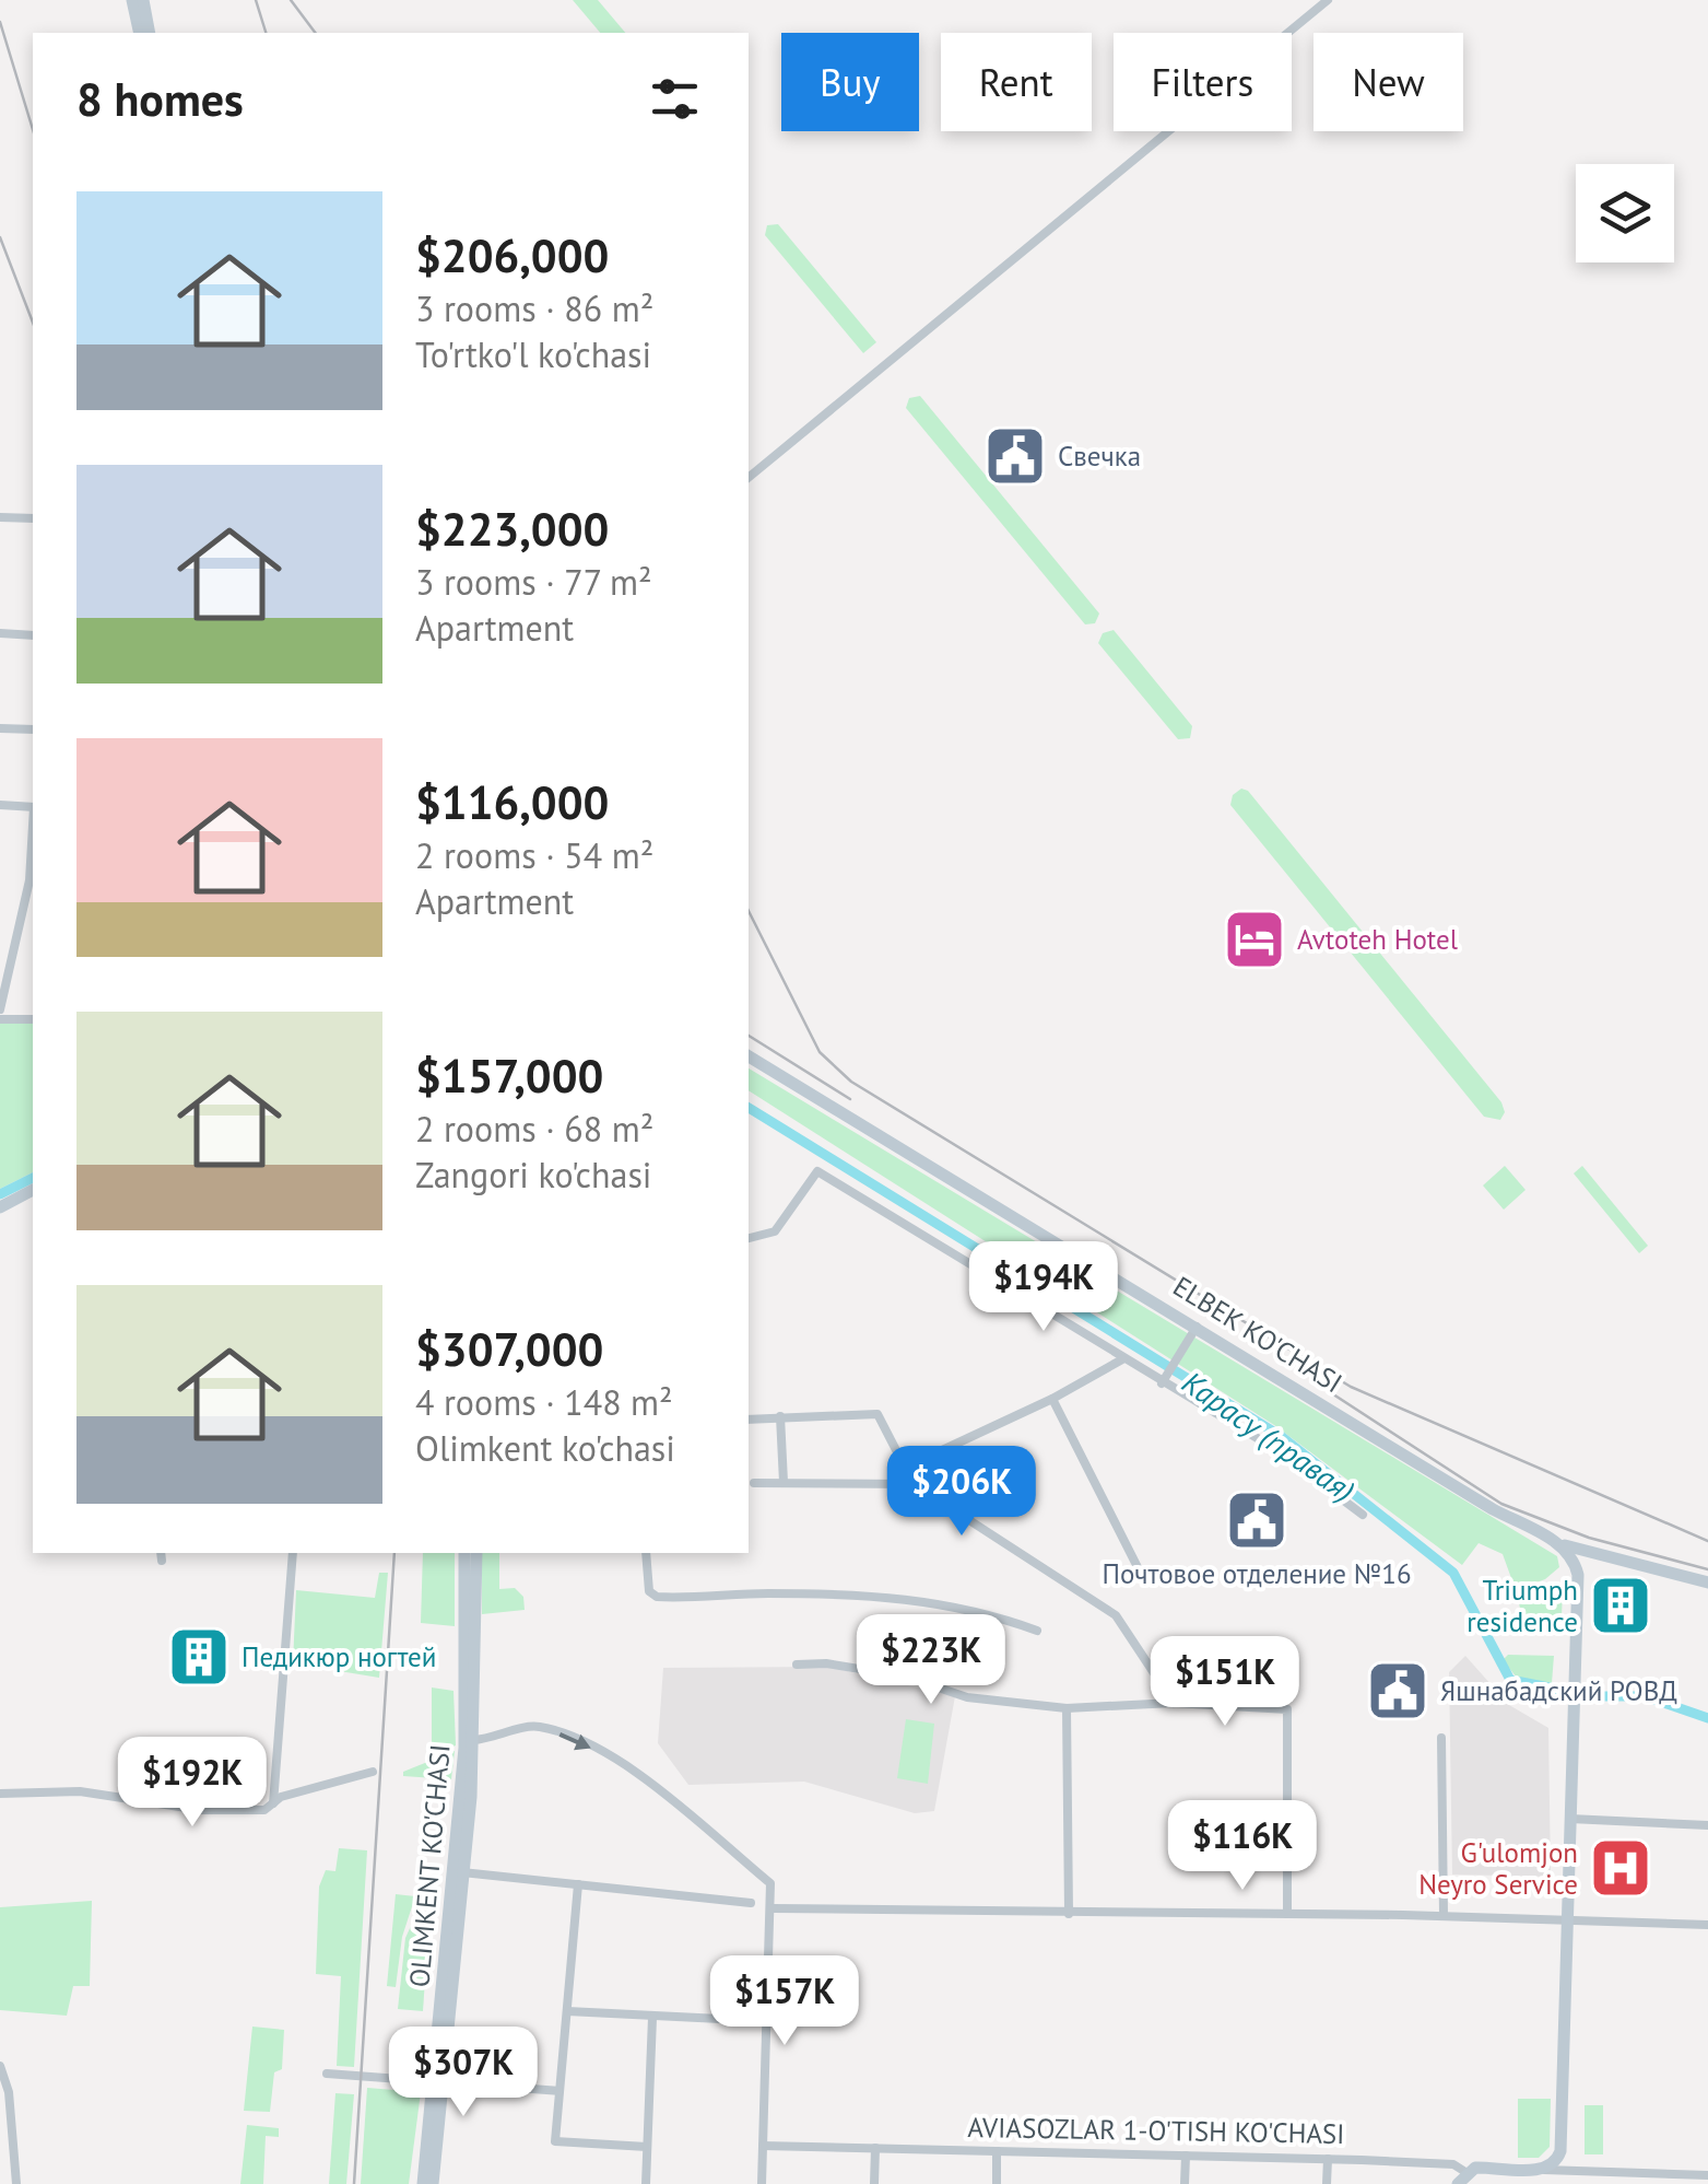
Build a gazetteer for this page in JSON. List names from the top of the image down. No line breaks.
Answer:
{"streets":{"main road":["ELBEK KO'CHASI","OLIMKENT KO'CHASI","AVIASOZLAR 1-O'TISH KO'CHASI"]},"water":["Карасу (правая)"],"places":{"public building":["Свечка","Почтовое отделение №16","Яшнабадский РОВД"],"hotel":["Avtoteh Hotel"],"building":["Triumph residence","Педикюр ногтей"],"hospital":["G'ulomjon Neyro Service"]},"page":{"chip":["Buy","Rent","Filters","New"],"heading":"8 homes","list":[{"name":"$206,000","note":"3 rooms · 86 m² · To'rtko'l ko'chasi"},{"name":"$223,000","note":"3 rooms · 77 m² · Apartment"},{"name":"$116,000","note":"2 rooms · 54 m² · Apartment"},{"name":"$157,000","note":"2 rooms · 68 m² · Zangori ko'chasi"},{"name":"$307,000","note":"4 rooms · 148 m² · Olimkent ko'chasi"}],"price":["$194K","$206K","$223K","$151K","$192K","$116K","$157K","$307K"]}}
